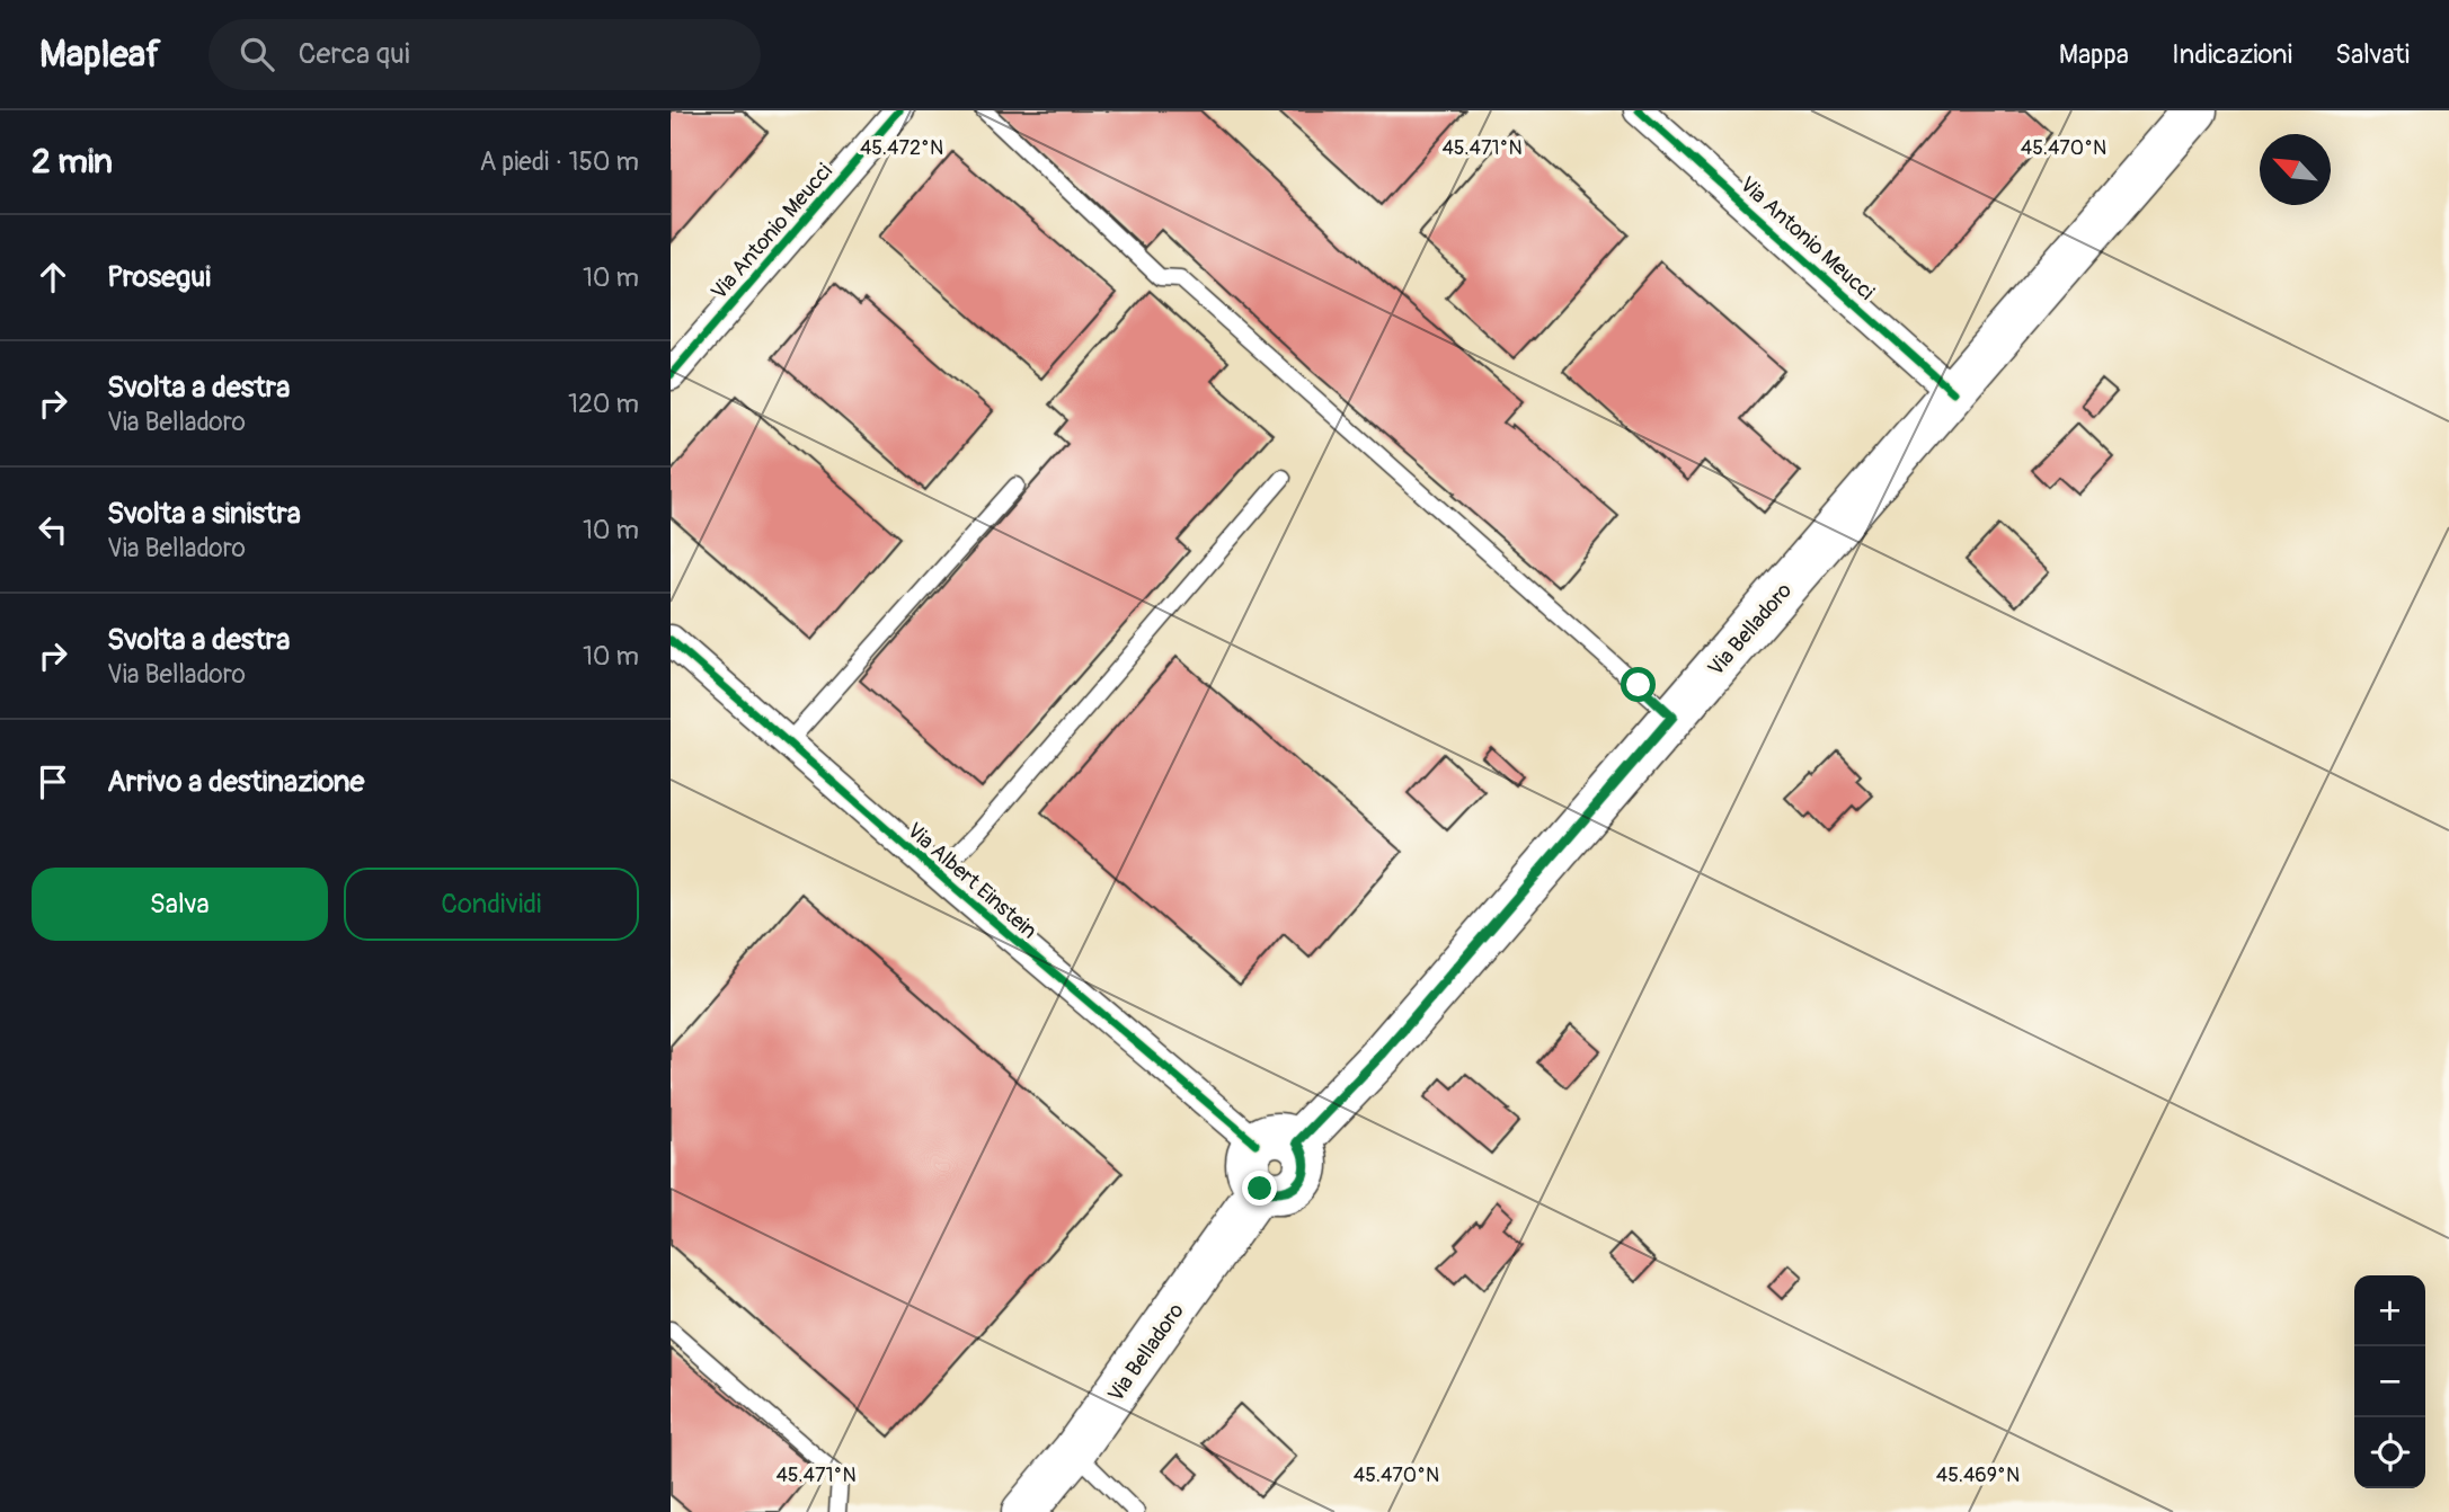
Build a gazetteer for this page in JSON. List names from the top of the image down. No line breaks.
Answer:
{"streets":{"main road":["Via Belladoro"],"street":["Via Antonio Meucci","Via Albert Einstein"]},"crossings":[["Via Antonio Meucci","Via Belladoro"],["Via Belladoro","Via Albert Einstein"]],"north":"top left","page":{"header":"Mapleaf","search":"Cerca qui","nav":["Mappa","Indicazioni","Salvati"],"heading":["2 min","A piedi · 150 m"],"list":[["Prosegui","10 m"],["Svolta a destra","Via Belladoro","120 m"],["Svolta a sinistra","Via Belladoro","10 m"],["Svolta a destra","Via Belladoro","10 m"],"Arrivo a destinazione"],"buttons":["Salva","Condividi"],"map_buttons":["+","−"]},"coordinates":["45.472°N","45.471°N","45.470°N","45.469°N"]}
